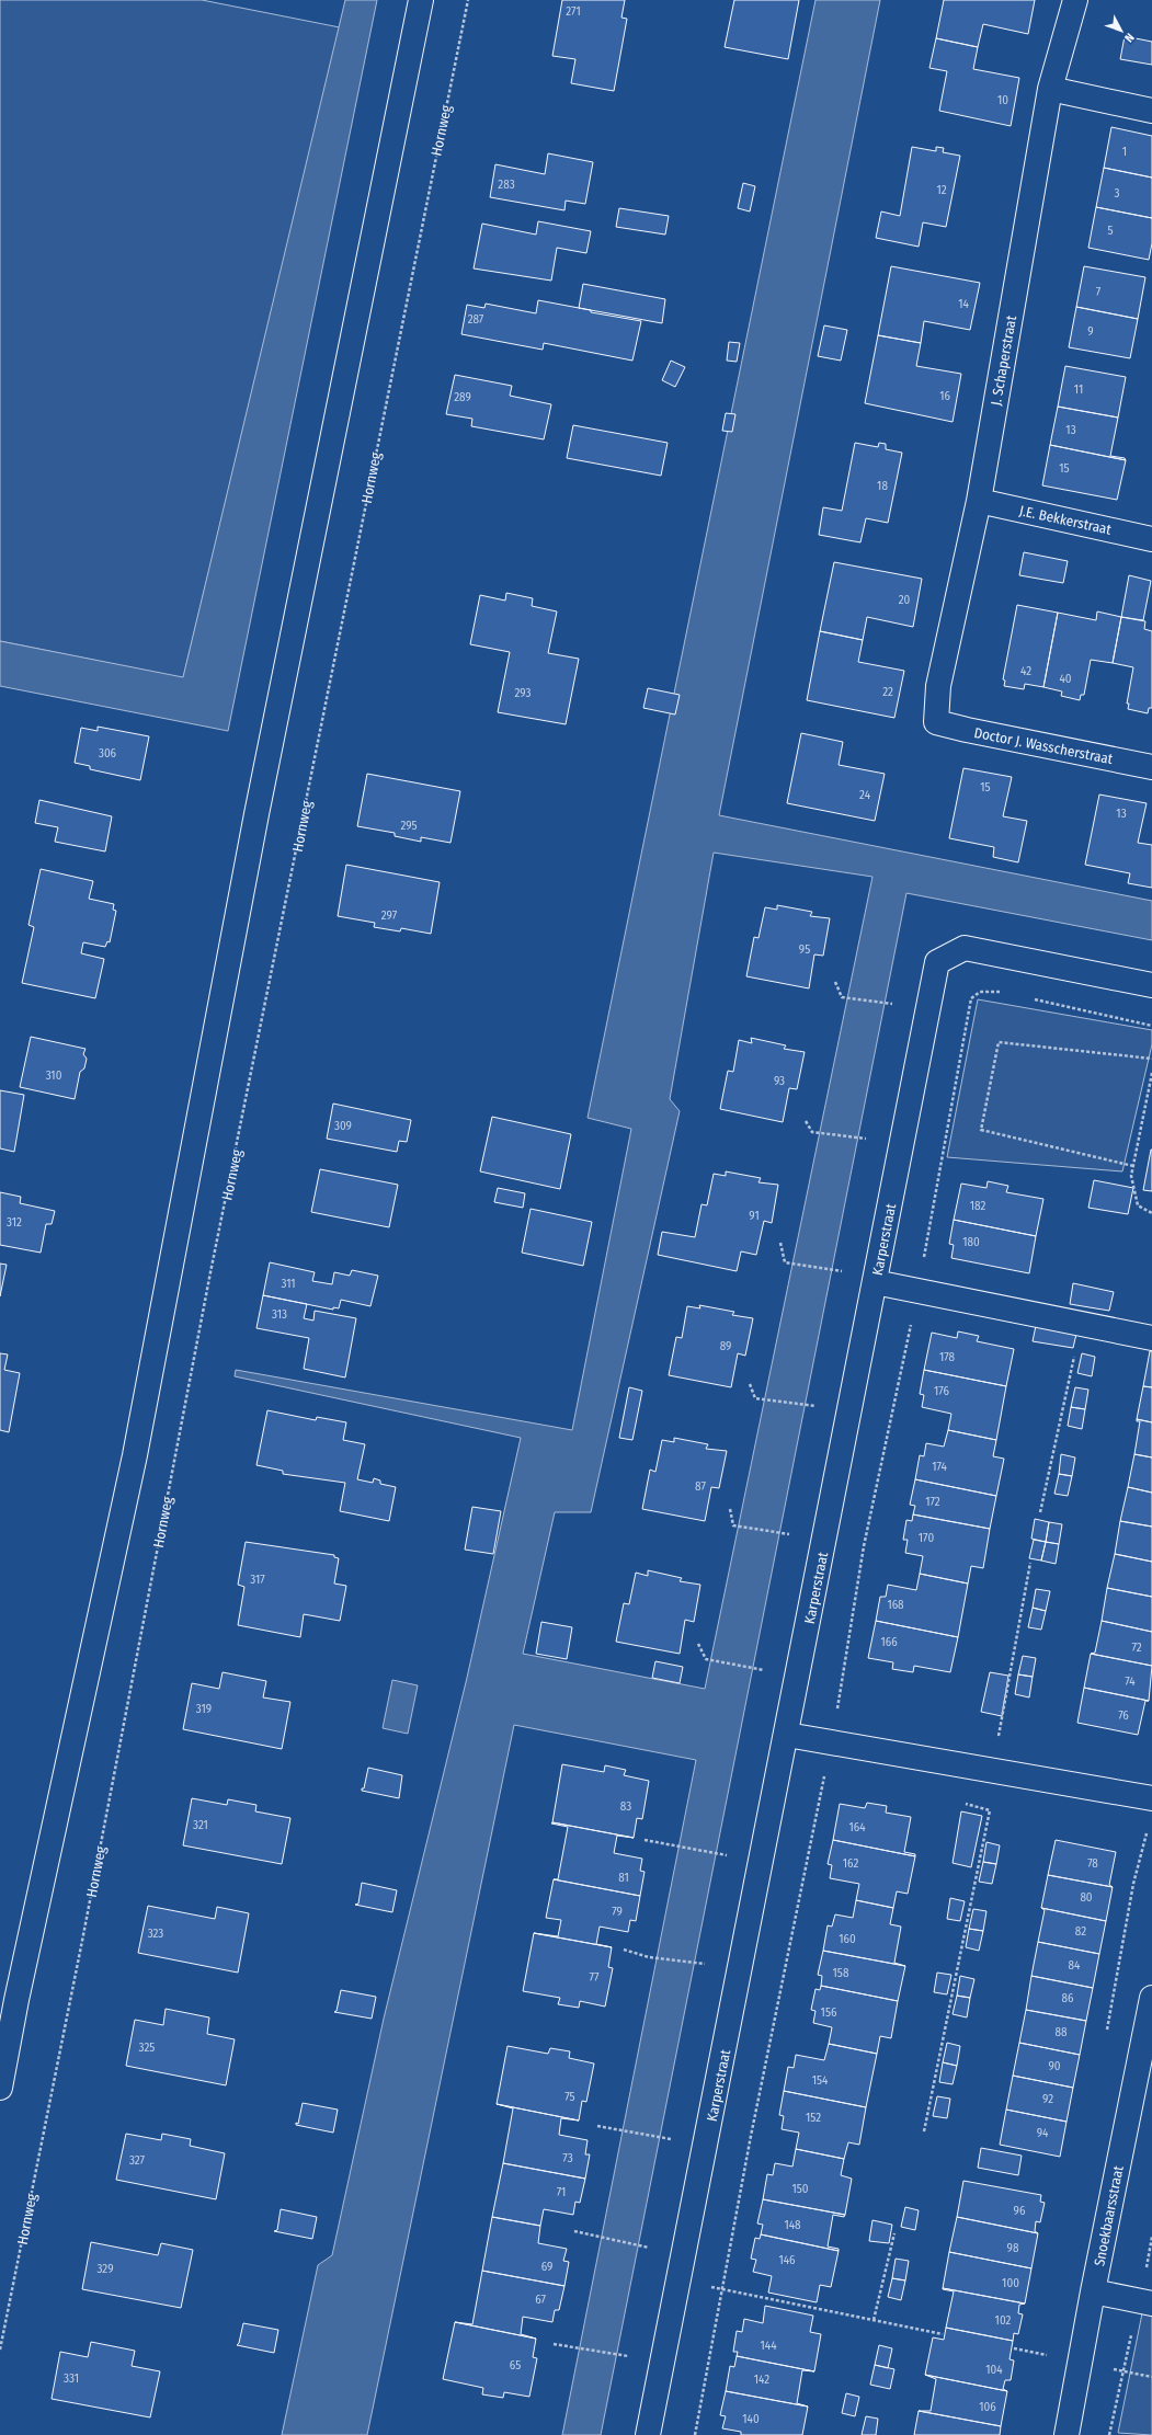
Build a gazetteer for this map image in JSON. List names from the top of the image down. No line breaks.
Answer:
{"streets":{"street":["J. Schaperstraat","J.E. Bekkerstraat","Doctor J. Wasscherstraat","Karperstraat","Snoekbaarsstraat"],"path":["Hornweg"]},"crossings":[["J. Schaperstraat","J.E. Bekkerstraat"],["J. Schaperstraat","Doctor J. Wasscherstraat"]],"house_numbers":["271","10","1","283","12","3","5","7","14","287","9","11","16","289","13","15","18","20","42","40","22","293","306","15","24","13","295","297","95","310","93","309","182","91","312","180","311","313","89","178","176","174","87","172","170","317","168","166","72","74","319","76","83","321","164","162","78","81","80","79","82","323","160","84","158","77","86","156","88","325","90","154","75","92","152","94","73","327","150","71","96","148","98","146","69","329","100","67","102","144","65","104","331","142","106","140"],"north":"bottom right"}
